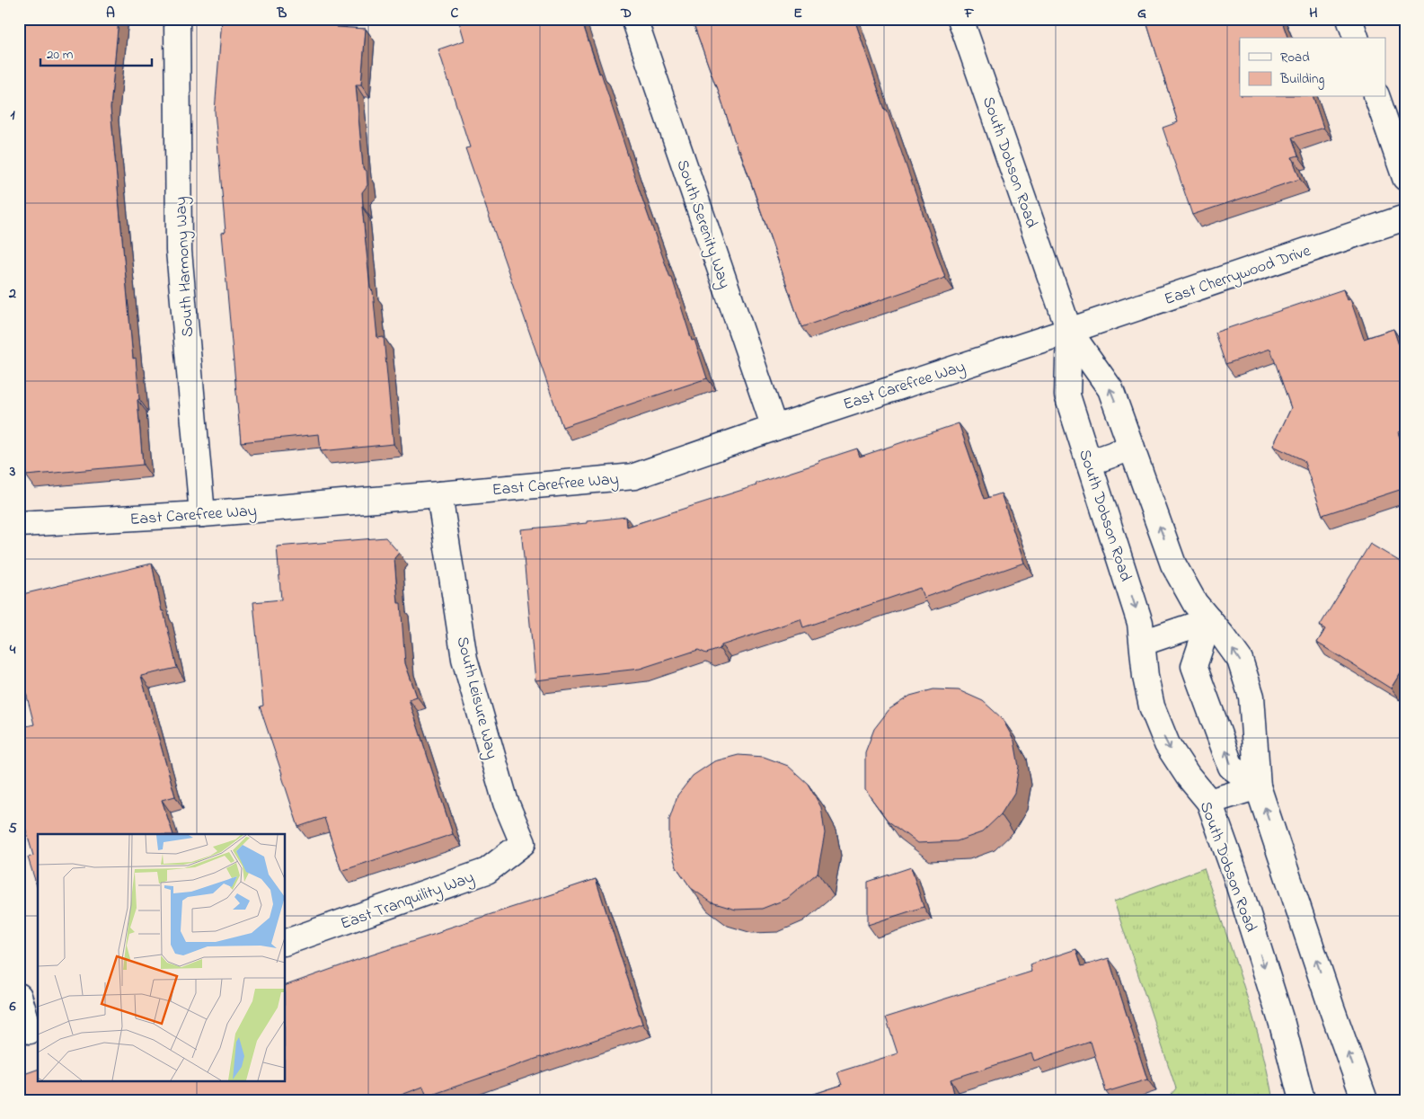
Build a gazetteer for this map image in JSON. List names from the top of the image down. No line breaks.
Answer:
{"streets":{"street":["South Dobson Road","South Serenity Way","South Harmony Way","East Cherrywood Drive","East Carefree Way","South Leisure Way","East Tranquility Way"]},"crossings":[["South Dobson Road","East Cherrywood Drive"],["South Dobson Road","East Carefree Way"],["South Serenity Way","East Carefree Way"],["South Harmony Way","East Carefree Way"],["East Cherrywood Drive","East Carefree Way"],["East Carefree Way","South Leisure Way"],["South Leisure Way","East Tranquility Way"]],"legend":["Road","Building"],"scale_bar":"20 m","grid":{"columns":["A","B","C","D","E","F","G","H"],"rows":["1","2","3","4","5","6"]}}
